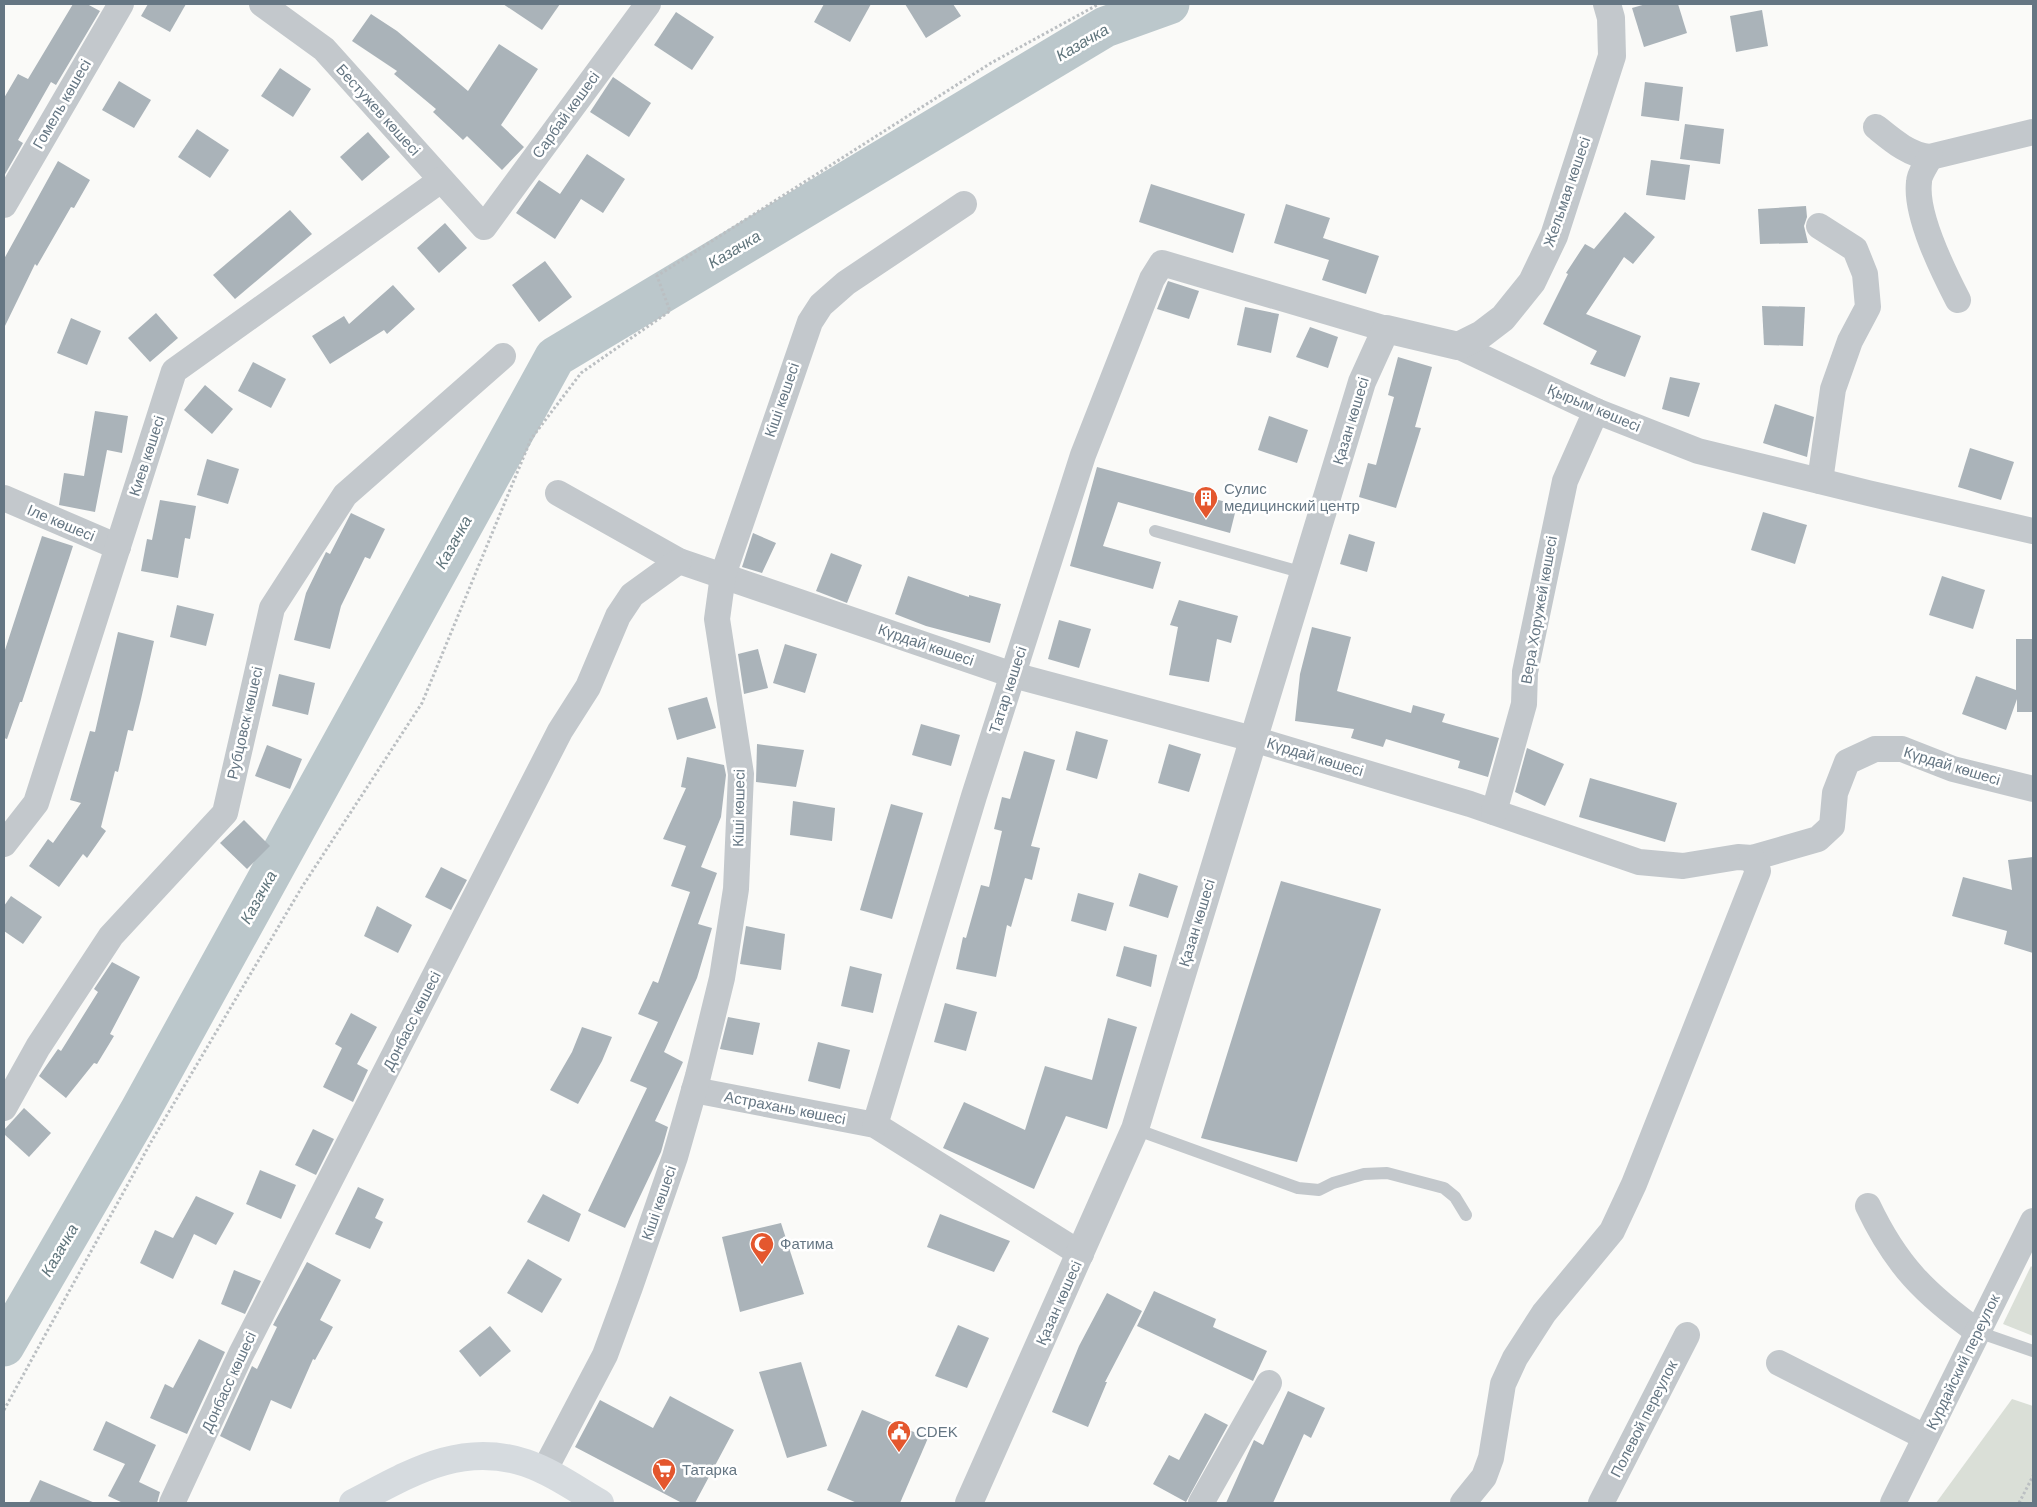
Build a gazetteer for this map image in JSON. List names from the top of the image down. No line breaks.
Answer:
{"streets":{"street":["Гомель көшесі","Бестужев көшесі","Сарбай көшесі","Жельмая көшесі","Кіші көшесі","Қырым көшесі","Қазан көшесі","Киев көшесі","Іле көшесі","Вера Хоружей көшесі","Күрдай көшесі","Татар көшесі","Рубцовск көшесі","Донбасс көшесі","Астрахань көшесі","Курдайский переулок","Полевой переулок"]},"crossings":[["Бестужев көшесі","Сарбай көшесі"],["Бестужев көшесі","Киев көшесі"],["Жельмая көшесі","Қырым көшесі"],["Кіші көшесі","Күрдай көшесі"],["Кіші көшесі","Астрахань көшесі"],["Қырым көшесі","Қазан көшесі"],["Қырым көшесі","Вера Хоружей көшесі"],["Қырым көшесі","Татар көшесі"],["Қазан көшесі","Күрдай көшесі"],["Киев көшесі","Іле көшесі"],["Вера Хоружей көшесі","Күрдай көшесі"],["Күрдай көшесі","Татар көшесі"],["Күрдай көшесі","Донбасс көшесі"],["Татар көшесі","Астрахань көшесі"]],"water":["Казачка"],"places":{"building":["Сулис медицинский центр"],"mosque":["Фатима"],"public building":["CDEK"],"supermarket":["Татарка"]}}
